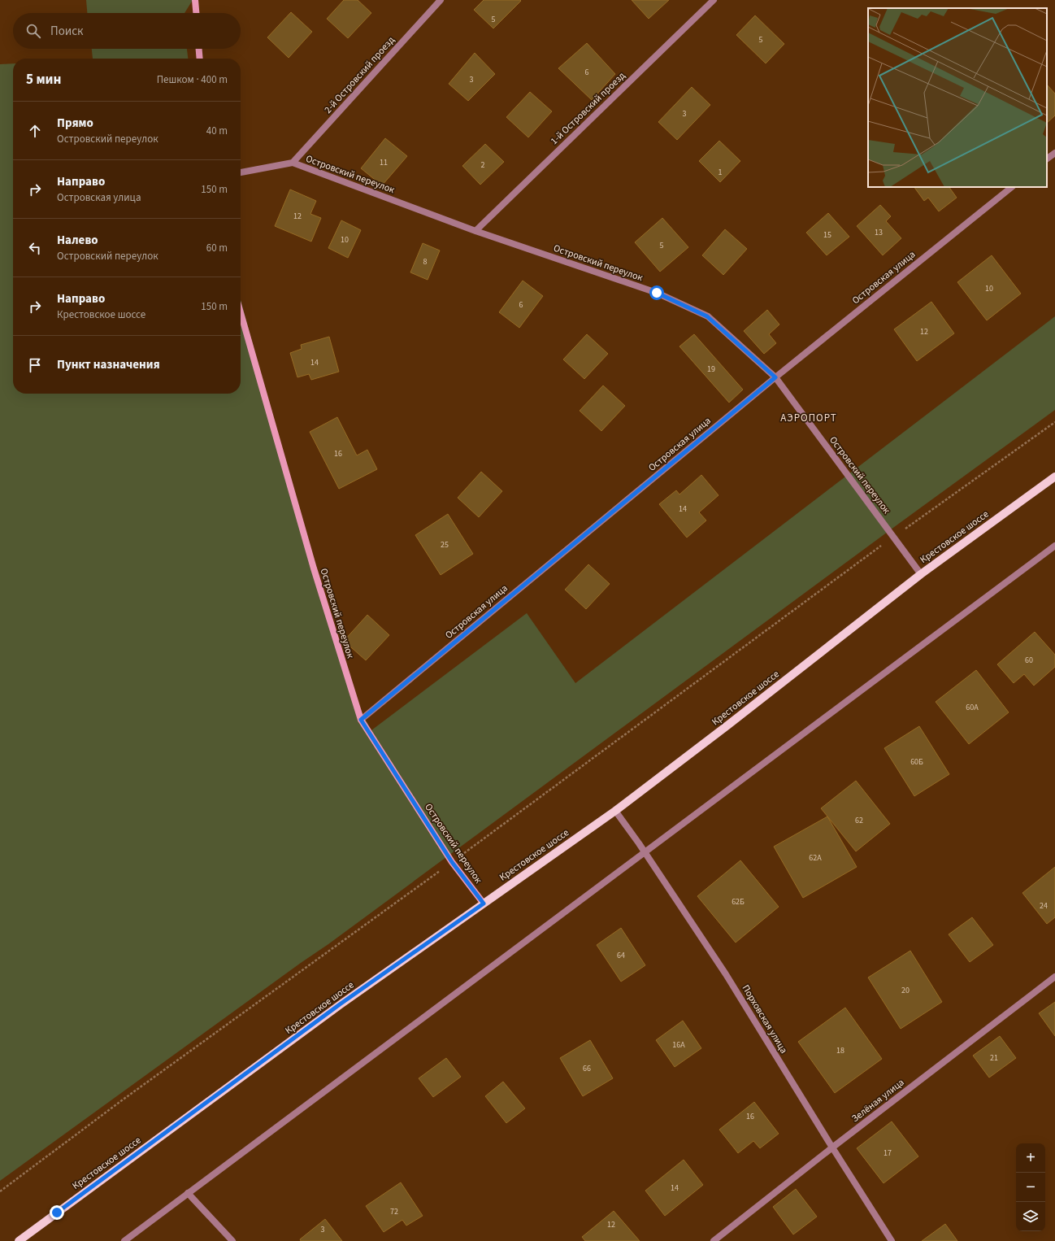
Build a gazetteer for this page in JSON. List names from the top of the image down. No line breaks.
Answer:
{"streets":{"main road":["Крестовское шоссе"],"street":["2-й Островский проезд","1-й Островский проезд","Островский переулок","Островская улица","Порховская улица","Зелёная улица"]},"crossings":[["2-й Островский проезд","Островский переулок"],["1-й Островский проезд","Островский переулок"],["Островский переулок","Островская улица"],["Островский переулок","Крестовское шоссе"],["Крестовское шоссе","Порховская улица"],["Порховская улица","Зелёная улица"]],"districts":["АЭРОПОРТ"],"house_numbers":["5","5","6","3","3","11","2","1","12","13","15","10","5","8","10","6","12","14","19","16","14","25","60","60А","60Б","62","62А","62Б","24","64","20","16А","18","21","66","16","17","14","72","12","3"],"page":{"search":"Поиск","heading":["5 мин","Пешком · 400 m"],"list":[["Прямо","Островский переулок","40 m"],["Направо","Островская улица","150 m"],["Налево","Островский переулок","60 m"],["Направо","Крестовское шоссе","150 m"],"Пункт назначения"],"map_buttons":["+","−"]}}
